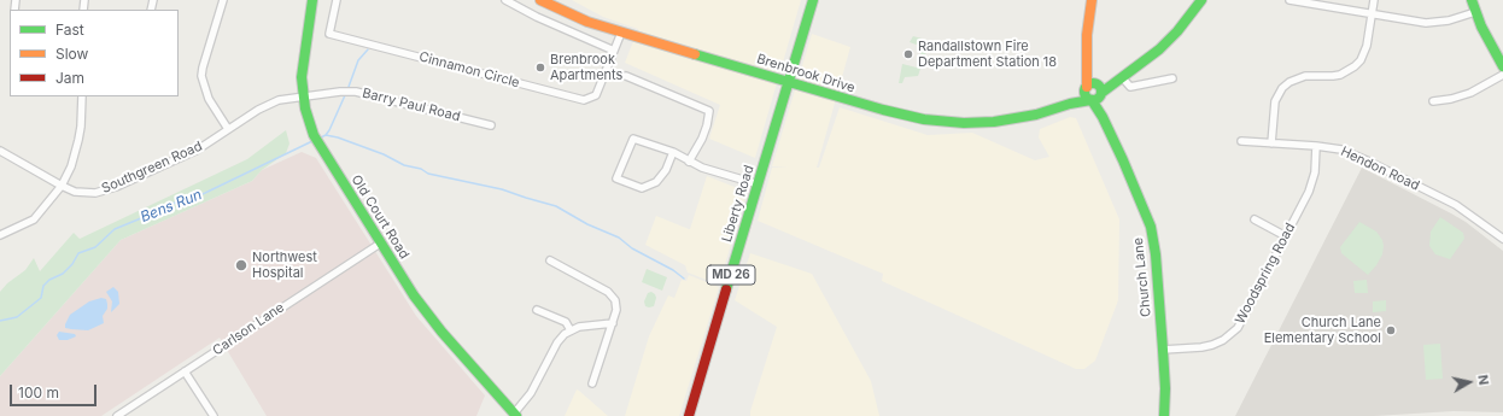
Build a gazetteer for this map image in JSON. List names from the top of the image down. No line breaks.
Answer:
{"streets":{"main road":["Brenbrook Drive","Liberty Road","Old Court Road","MD 26","Church Lane"],"street":["Cinnamon Circle","Barry Paul Road","Southgreen Road","Hendon Road","Woodspring Road","Carlson Lane"]},"crossings":[["Cinnamon Circle","Brenbrook Drive"],["Brenbrook Drive","Liberty Road"],["Brenbrook Drive","Church Lane"],["Barry Paul Road","Southgreen Road"],["Barry Paul Road","Old Court Road"],["Southgreen Road","Old Court Road"],["Hendon Road","Woodspring Road"],["Old Court Road","Carlson Lane"],["Woodspring Road","Church Lane"]],"water":["Bens Run"],"places":["Randallstown Fire Department Station 18","Brenbrook Apartments","Northwest Hospital","Church Lane Elementary School"],"legend":["Fast","Slow","Jam"],"scale_bar":"100 m","north":"right"}
